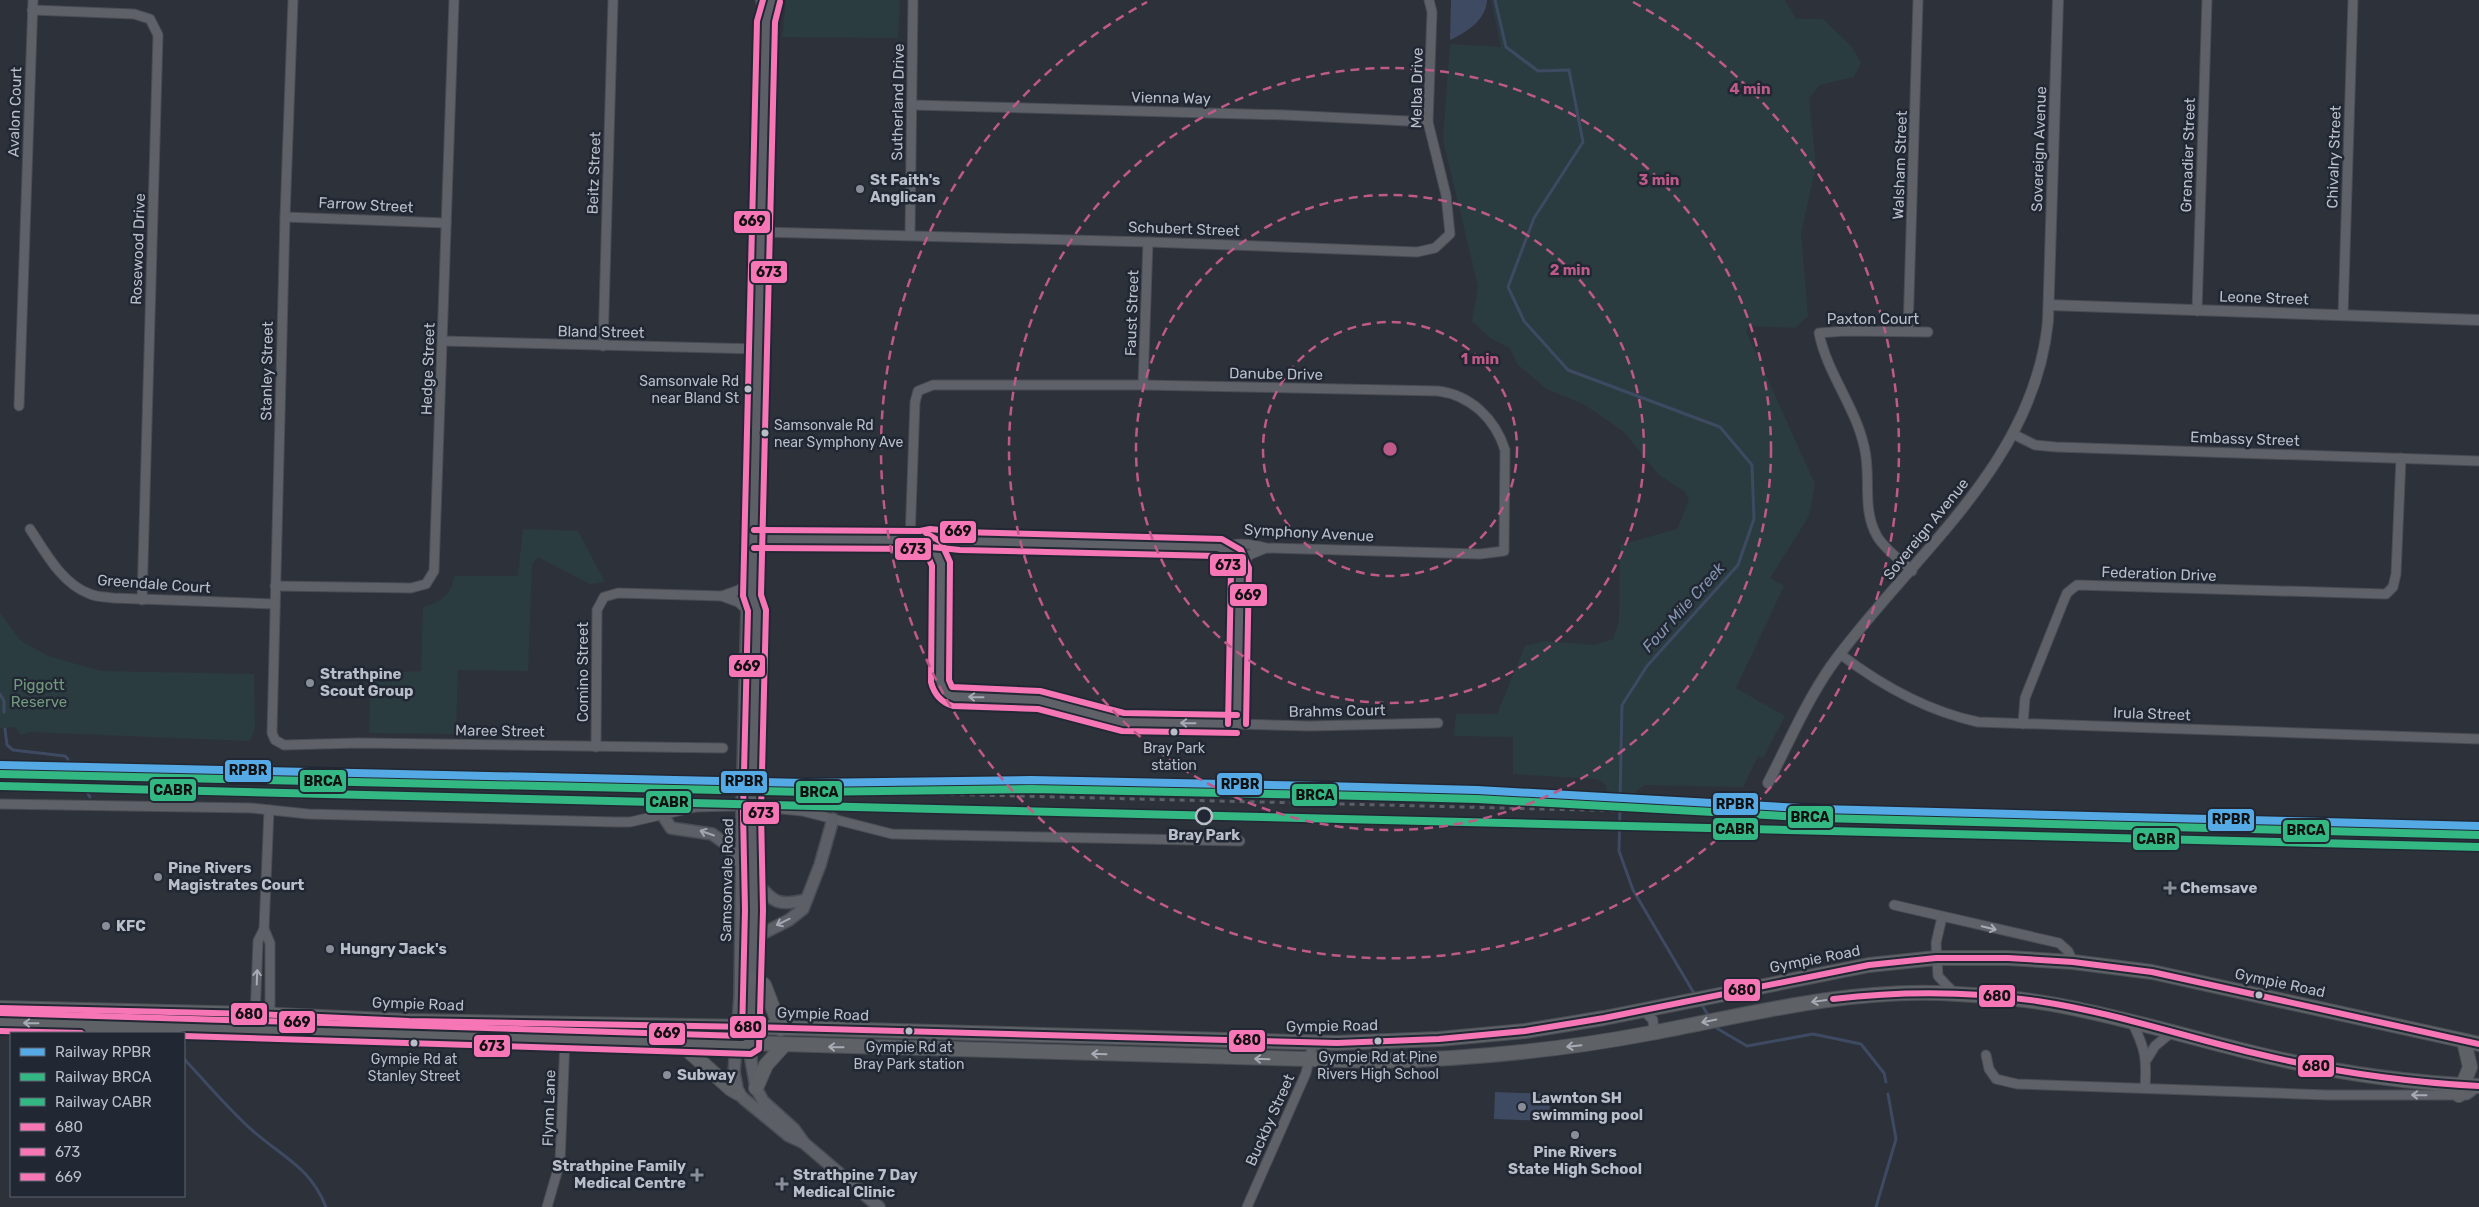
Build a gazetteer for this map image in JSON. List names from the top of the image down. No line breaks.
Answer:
{"streets":{"highway":["Gympie Road"],"main road":["Samsonvale Road"],"street":["Melba Drive","Vienna Way","Sutherland Drive","Avalon Court","Sovereign Avenue","Grenadier Street","Chivalry Street","Walsham Street","Beitz Street","Farrow Street","Schubert Street","Rosewood Drive","Leone Street","Faust Street","Paxton Court","Bland Street","Hedge Street","Stanley Street","Danube Drive","Embassy Street","Symphony Avenue","Federation Drive","Greendale Court","Comino Street","Brahms Court","Irula Street","Maree Street","Flynn Lane","Buckby Street"]},"crossings":[["Melba Drive","Vienna Way"],["Melba Drive","Schubert Street"],["Vienna Way","Sutherland Drive"],["Sutherland Drive","Schubert Street"],["Avalon Court","Rosewood Drive"],["Sovereign Avenue","Leone Street"],["Sovereign Avenue","Paxton Court"],["Sovereign Avenue","Embassy Street"],["Sovereign Avenue","Irula Street"],["Grenadier Street","Leone Street"],["Chivalry Street","Leone Street"],["Walsham Street","Paxton Court"],["Beitz Street","Bland Street"],["Farrow Street","Hedge Street"],["Farrow Street","Stanley Street"],["Schubert Street","Faust Street"],["Rosewood Drive","Greendale Court"],["Faust Street","Danube Drive"],["Bland Street","Hedge Street"],["Bland Street","Samsonvale Road"],["Hedge Street","Stanley Street"],["Stanley Street","Greendale Court"],["Stanley Street","Maree Street"],["Danube Drive","Symphony Avenue"],["Embassy Street","Federation Drive"],["Symphony Avenue","Samsonvale Road"],["Federation Drive","Irula Street"],["Comino Street","Maree Street"],["Comino Street","Samsonvale Road"],["Samsonvale Road","Gympie Road"],["Gympie Road","Flynn Lane"],["Gympie Road","Buckby Street"]],"water":["Four Mile Creek"],"parks":["Piggott Reserve"],"places":{"other":["St Faith's Anglican","Samsonvale Rd near Bland St","Samsonvale Rd near Symphony Ave","Strathpine Scout Group","Bray Park station","Bray Park","Pine Rivers Magistrates Court","KFC","Hungry Jack's","Gympie Rd at Bray Park station","Gympie Rd at Pine Rivers High School","Gympie Rd at Stanley Street","Subway","Lawnton SH swimming pool","Pine Rivers State High School"],"health":["Chemsave","Strathpine Family Medical Centre","Strathpine 7 Day Medical Clinic"]},"lines":["transit line 669","transit line 673","rail line RPBR","rail line BRCA","rail line CABR","transit line 680"],"legend":["Railway RPBR","Railway BRCA","Railway CABR","680","673","669"],"rings":["4 min","3 min","2 min","1 min"]}
